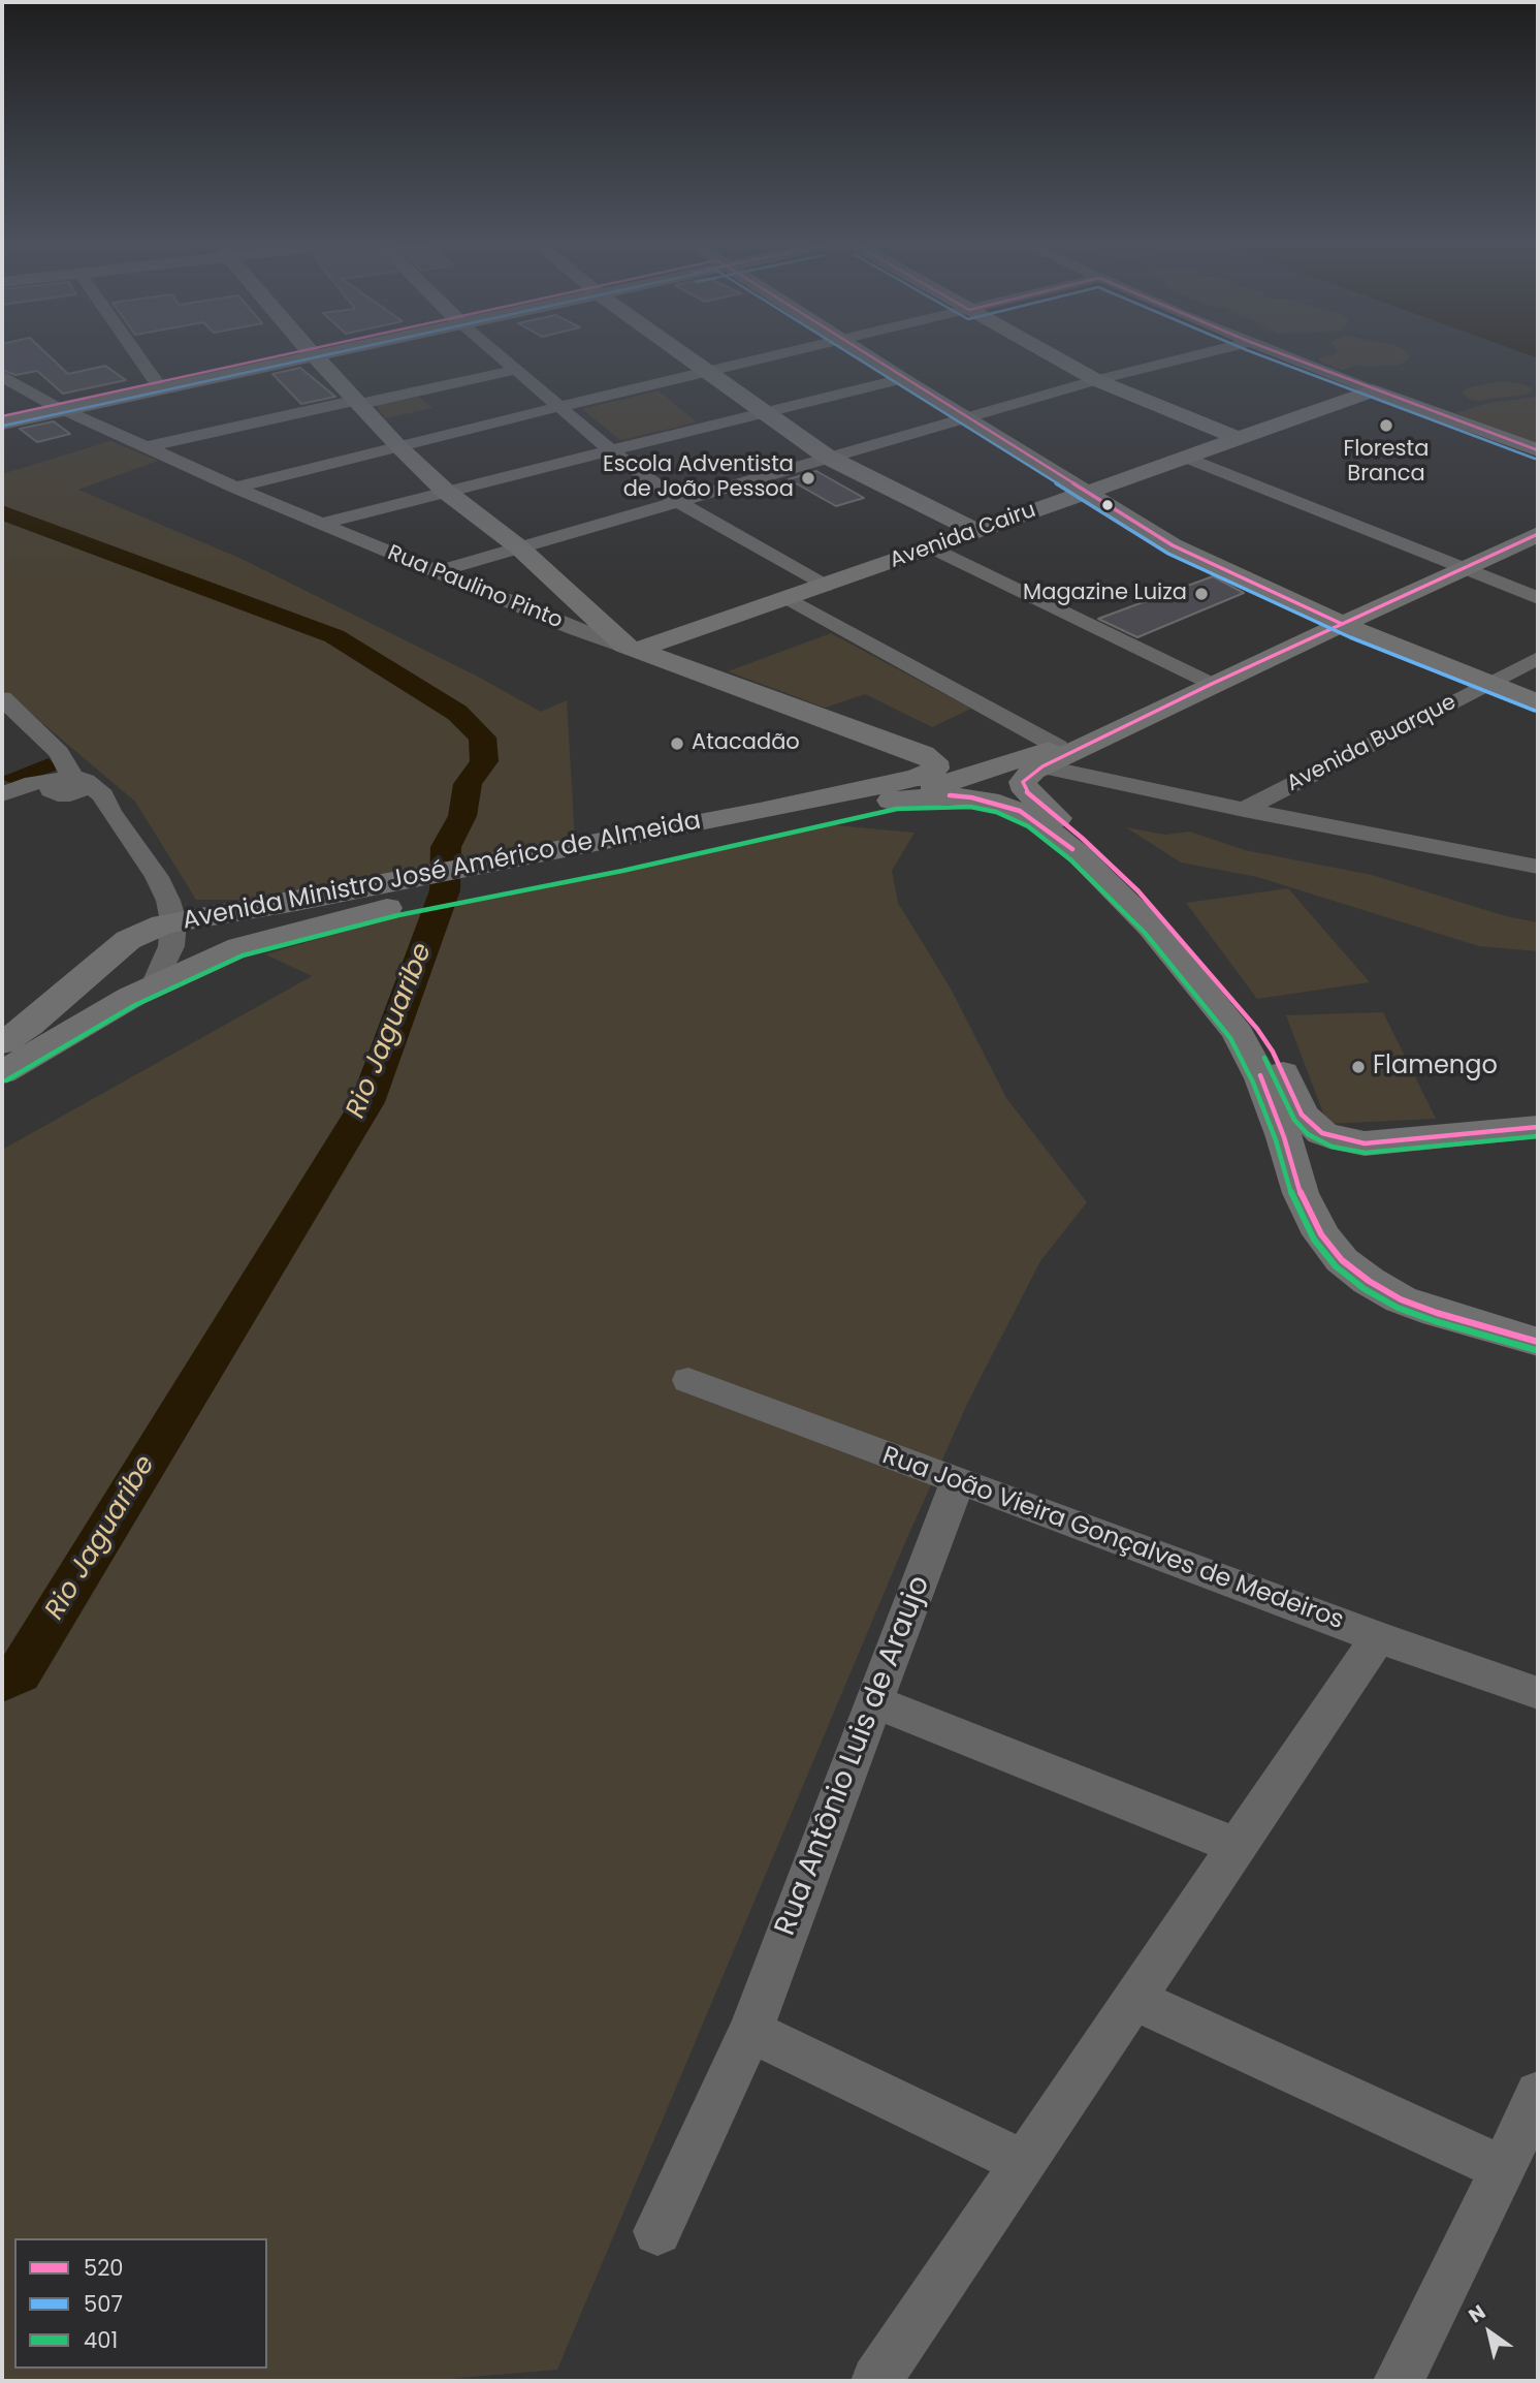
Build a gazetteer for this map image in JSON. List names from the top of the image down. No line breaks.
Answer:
{"streets":{"main road":["Avenida Cairu","Rua Paulino Pinto","Avenida Ministro José Américo de Almeida"],"street":["Avenida Buarque","Rua João Vieira Gonçalves de Medeiros","Rua Antônio Luis de Araujo"]},"crossings":[["Avenida Cairu","Rua Paulino Pinto"],["Rua Paulino Pinto","Avenida Ministro José Américo de Almeida"],["Rua João Vieira Gonçalves de Medeiros","Rua Antônio Luis de Araujo"]],"water":["Rio Jaguaribe"],"places":["Floresta Branca","Escola Adventista de João Pessoa","Magazine Luiza","Atacadão","Flamengo"],"lines":["transit line 520","transit line 507","transit line 401"],"legend":["520","507","401"],"north":"top left"}
